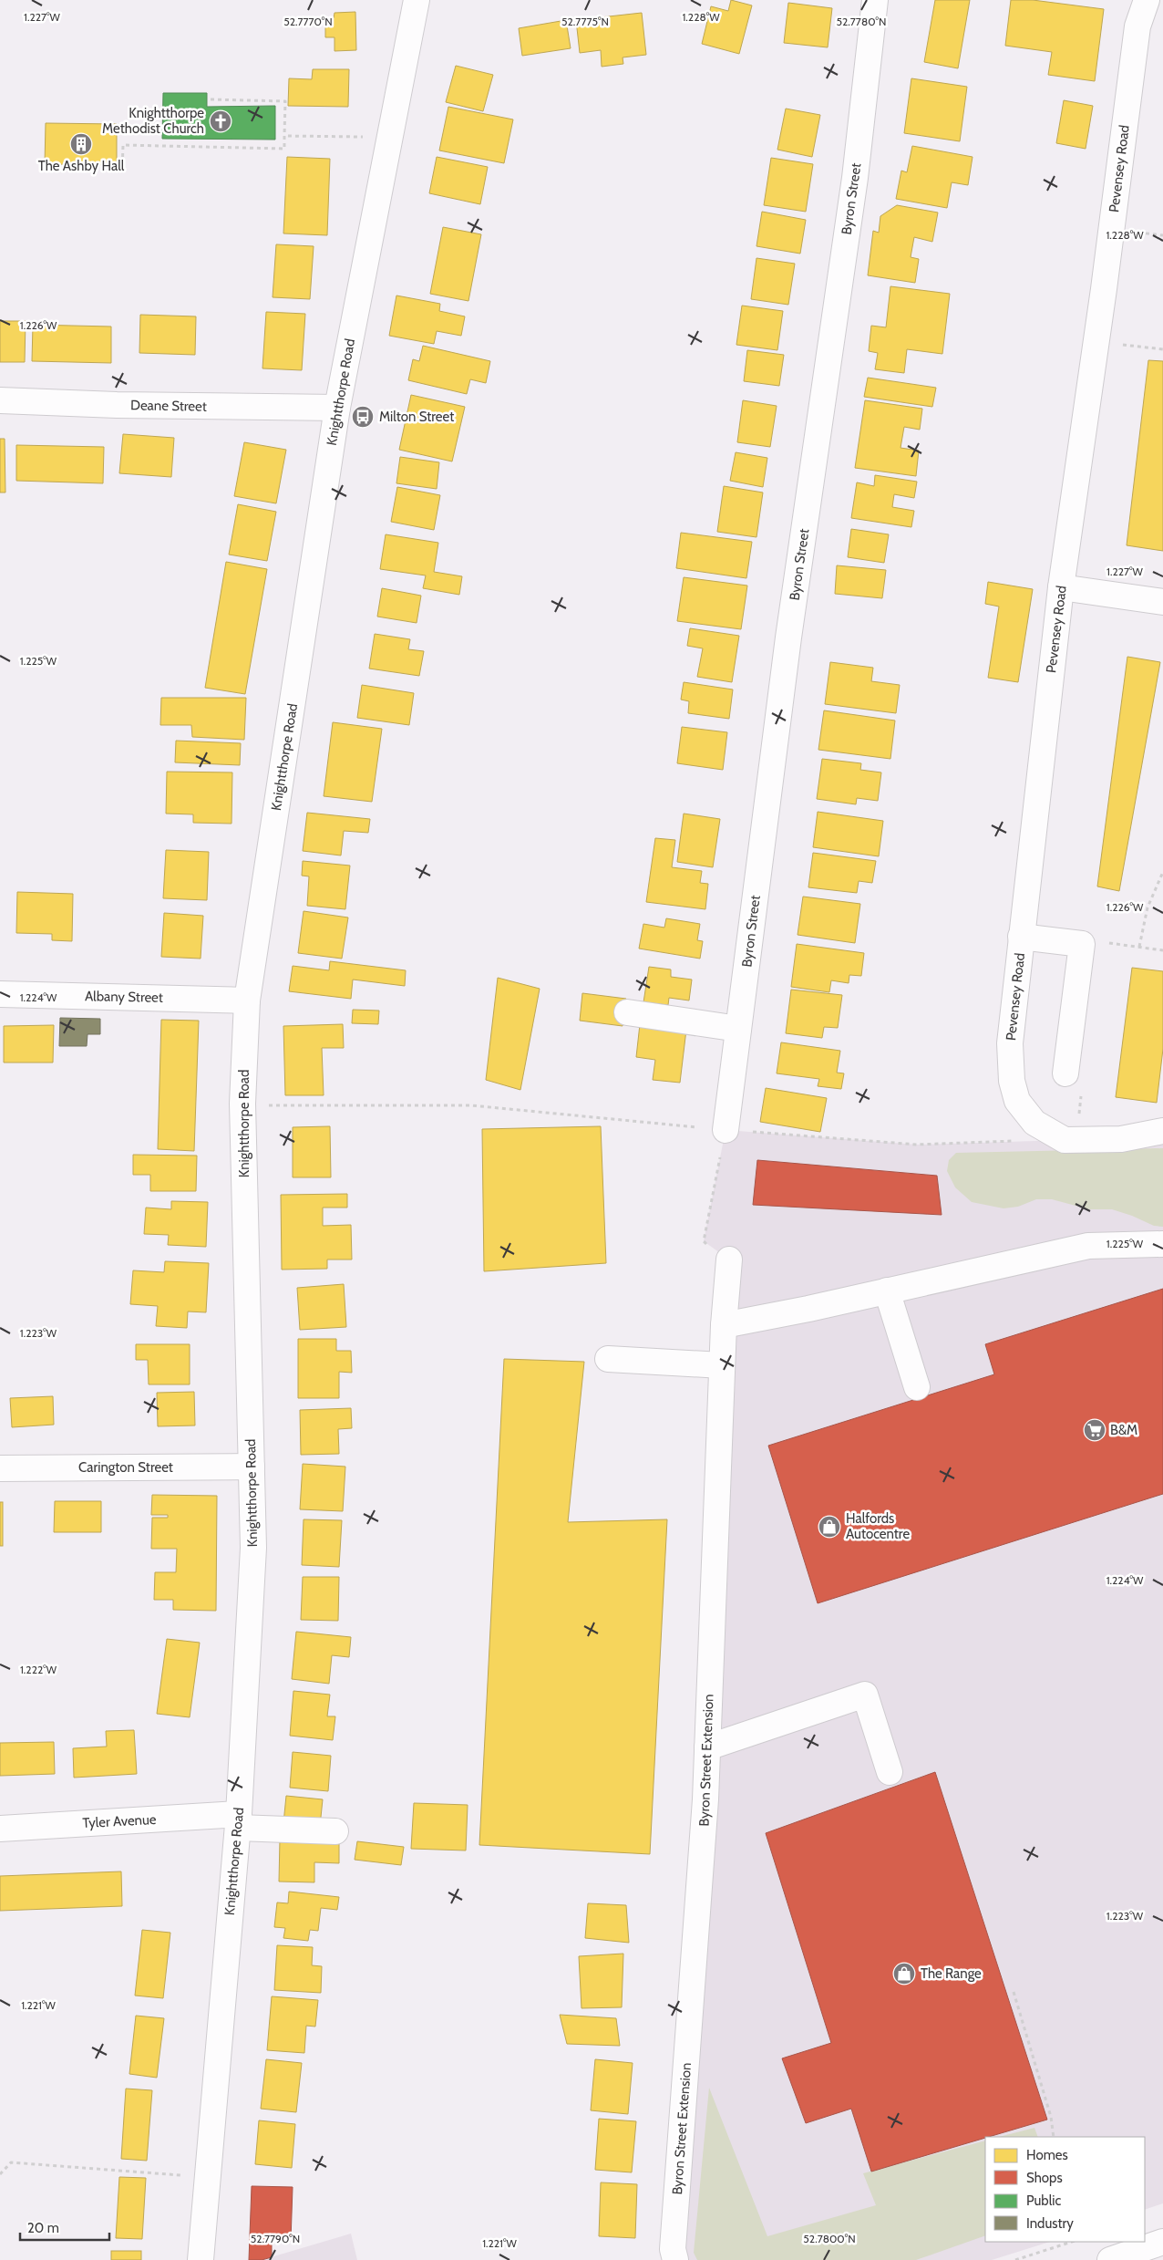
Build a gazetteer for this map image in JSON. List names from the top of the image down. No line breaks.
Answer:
{"streets":{"main road":["Pevensey Road","Byron Street","Knightthorpe Road","Deane Street","Albany Street","Carington Street","Byron Street Extension","Tyler Avenue"]},"crossings":[["Knightthorpe Road","Deane Street"],["Knightthorpe Road","Albany Street"],["Knightthorpe Road","Carington Street"],["Knightthorpe Road","Tyler Avenue"]],"places":{"church":["Knightthorpe Methodist Church"],"building":["The Ashby Hall"],"bus stop":["Milton Street"],"supermarket":["B&M"],"shop":["Halfords Autocentre","The Range"]},"legend":["Homes","Shops","Public","Industry"],"scale_bar":"20 m","coordinates":["1.227°W","1.228°W","52.7770°N","52.7775°N","52.7780°N","1.226°W","1.225°W","1.224°W","1.223°W","1.222°W","1.221°W","52.7790°N","52.7800°N"]}
